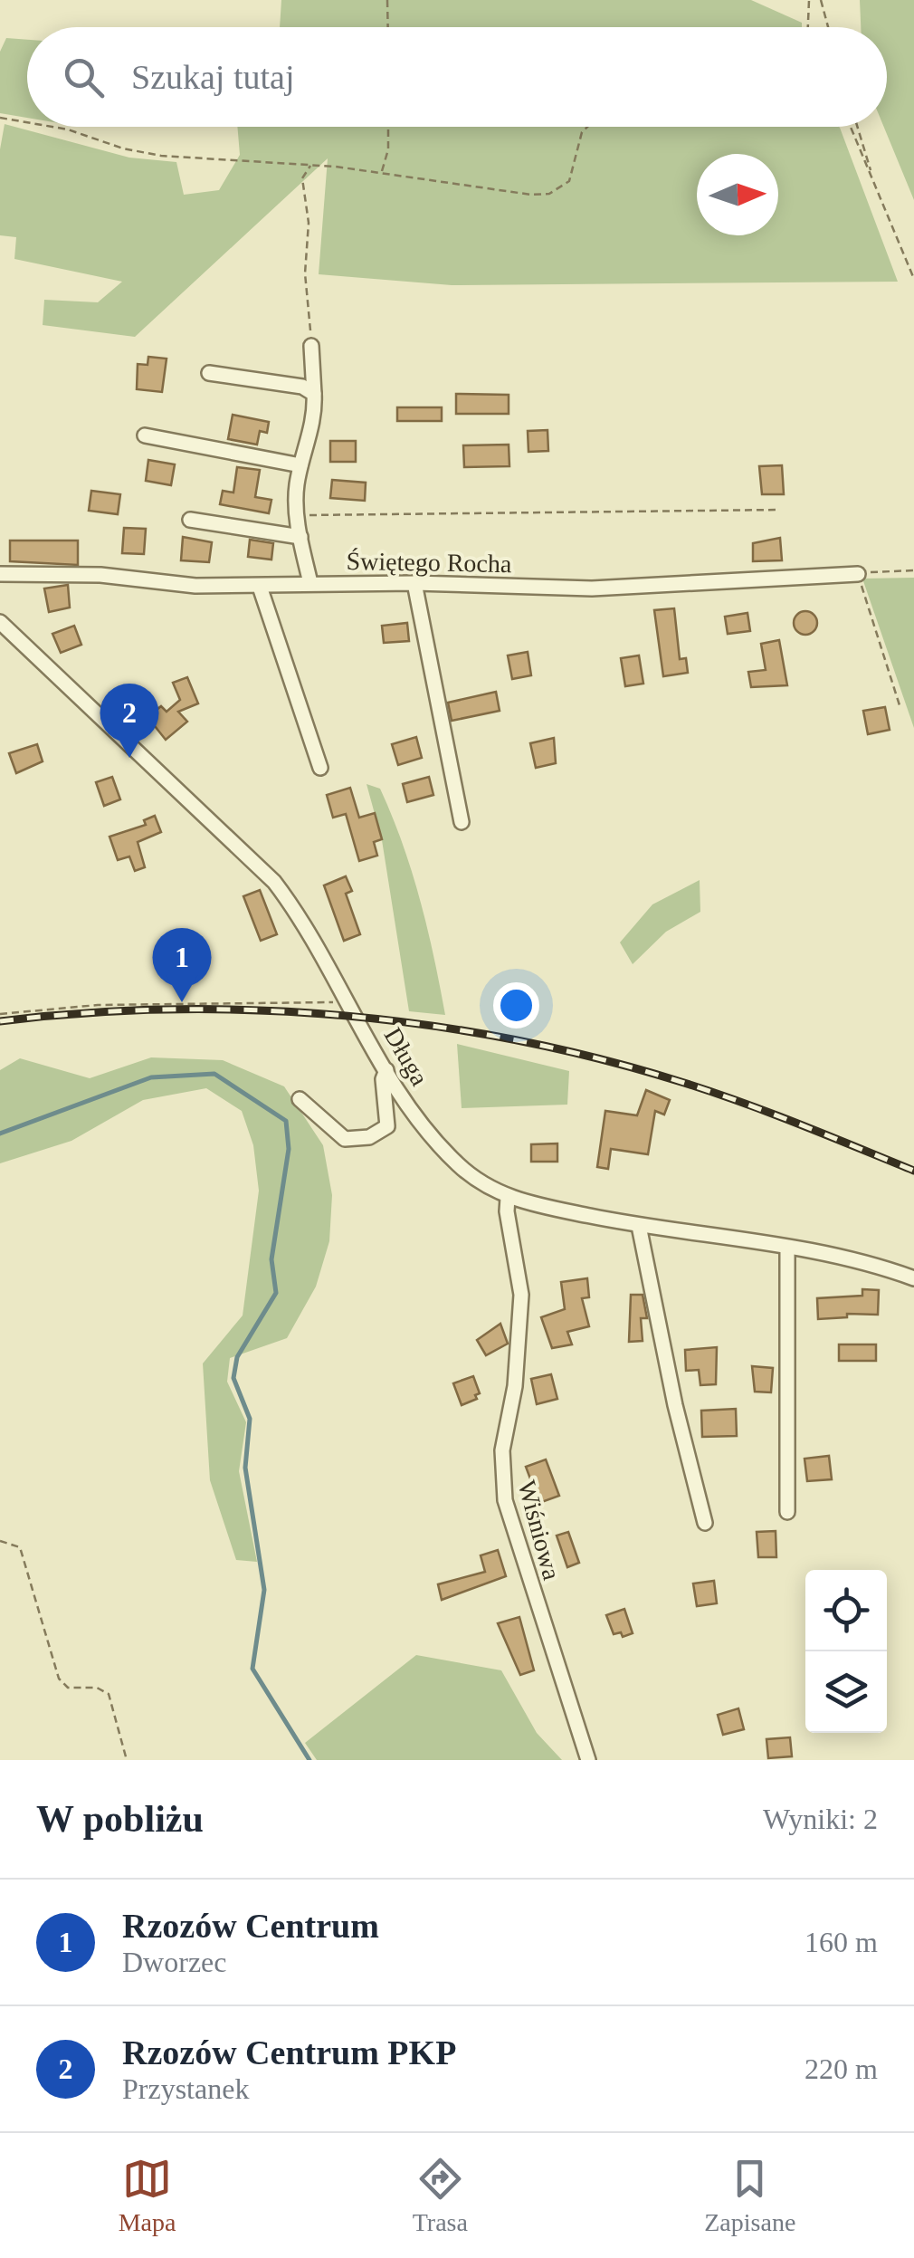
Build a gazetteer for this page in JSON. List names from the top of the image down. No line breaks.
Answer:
{"streets":{"street":["Świętego Rocha","Długa","Wiśniowa"]},"crossings":[["Długa","Wiśniowa"]],"north":"right","page":{"search":"Szukaj tutaj","pins":["2","1"],"heading":["W pobliżu","Wyniki: 2"],"list":[{"mark":"1","name":"Rzozów Centrum","note":"Dworzec","value":"160 m"},{"mark":"2","name":"Rzozów Centrum PKP","note":"Przystanek","value":"220 m"}],"nav":["Mapa","Trasa","Zapisane"]}}
